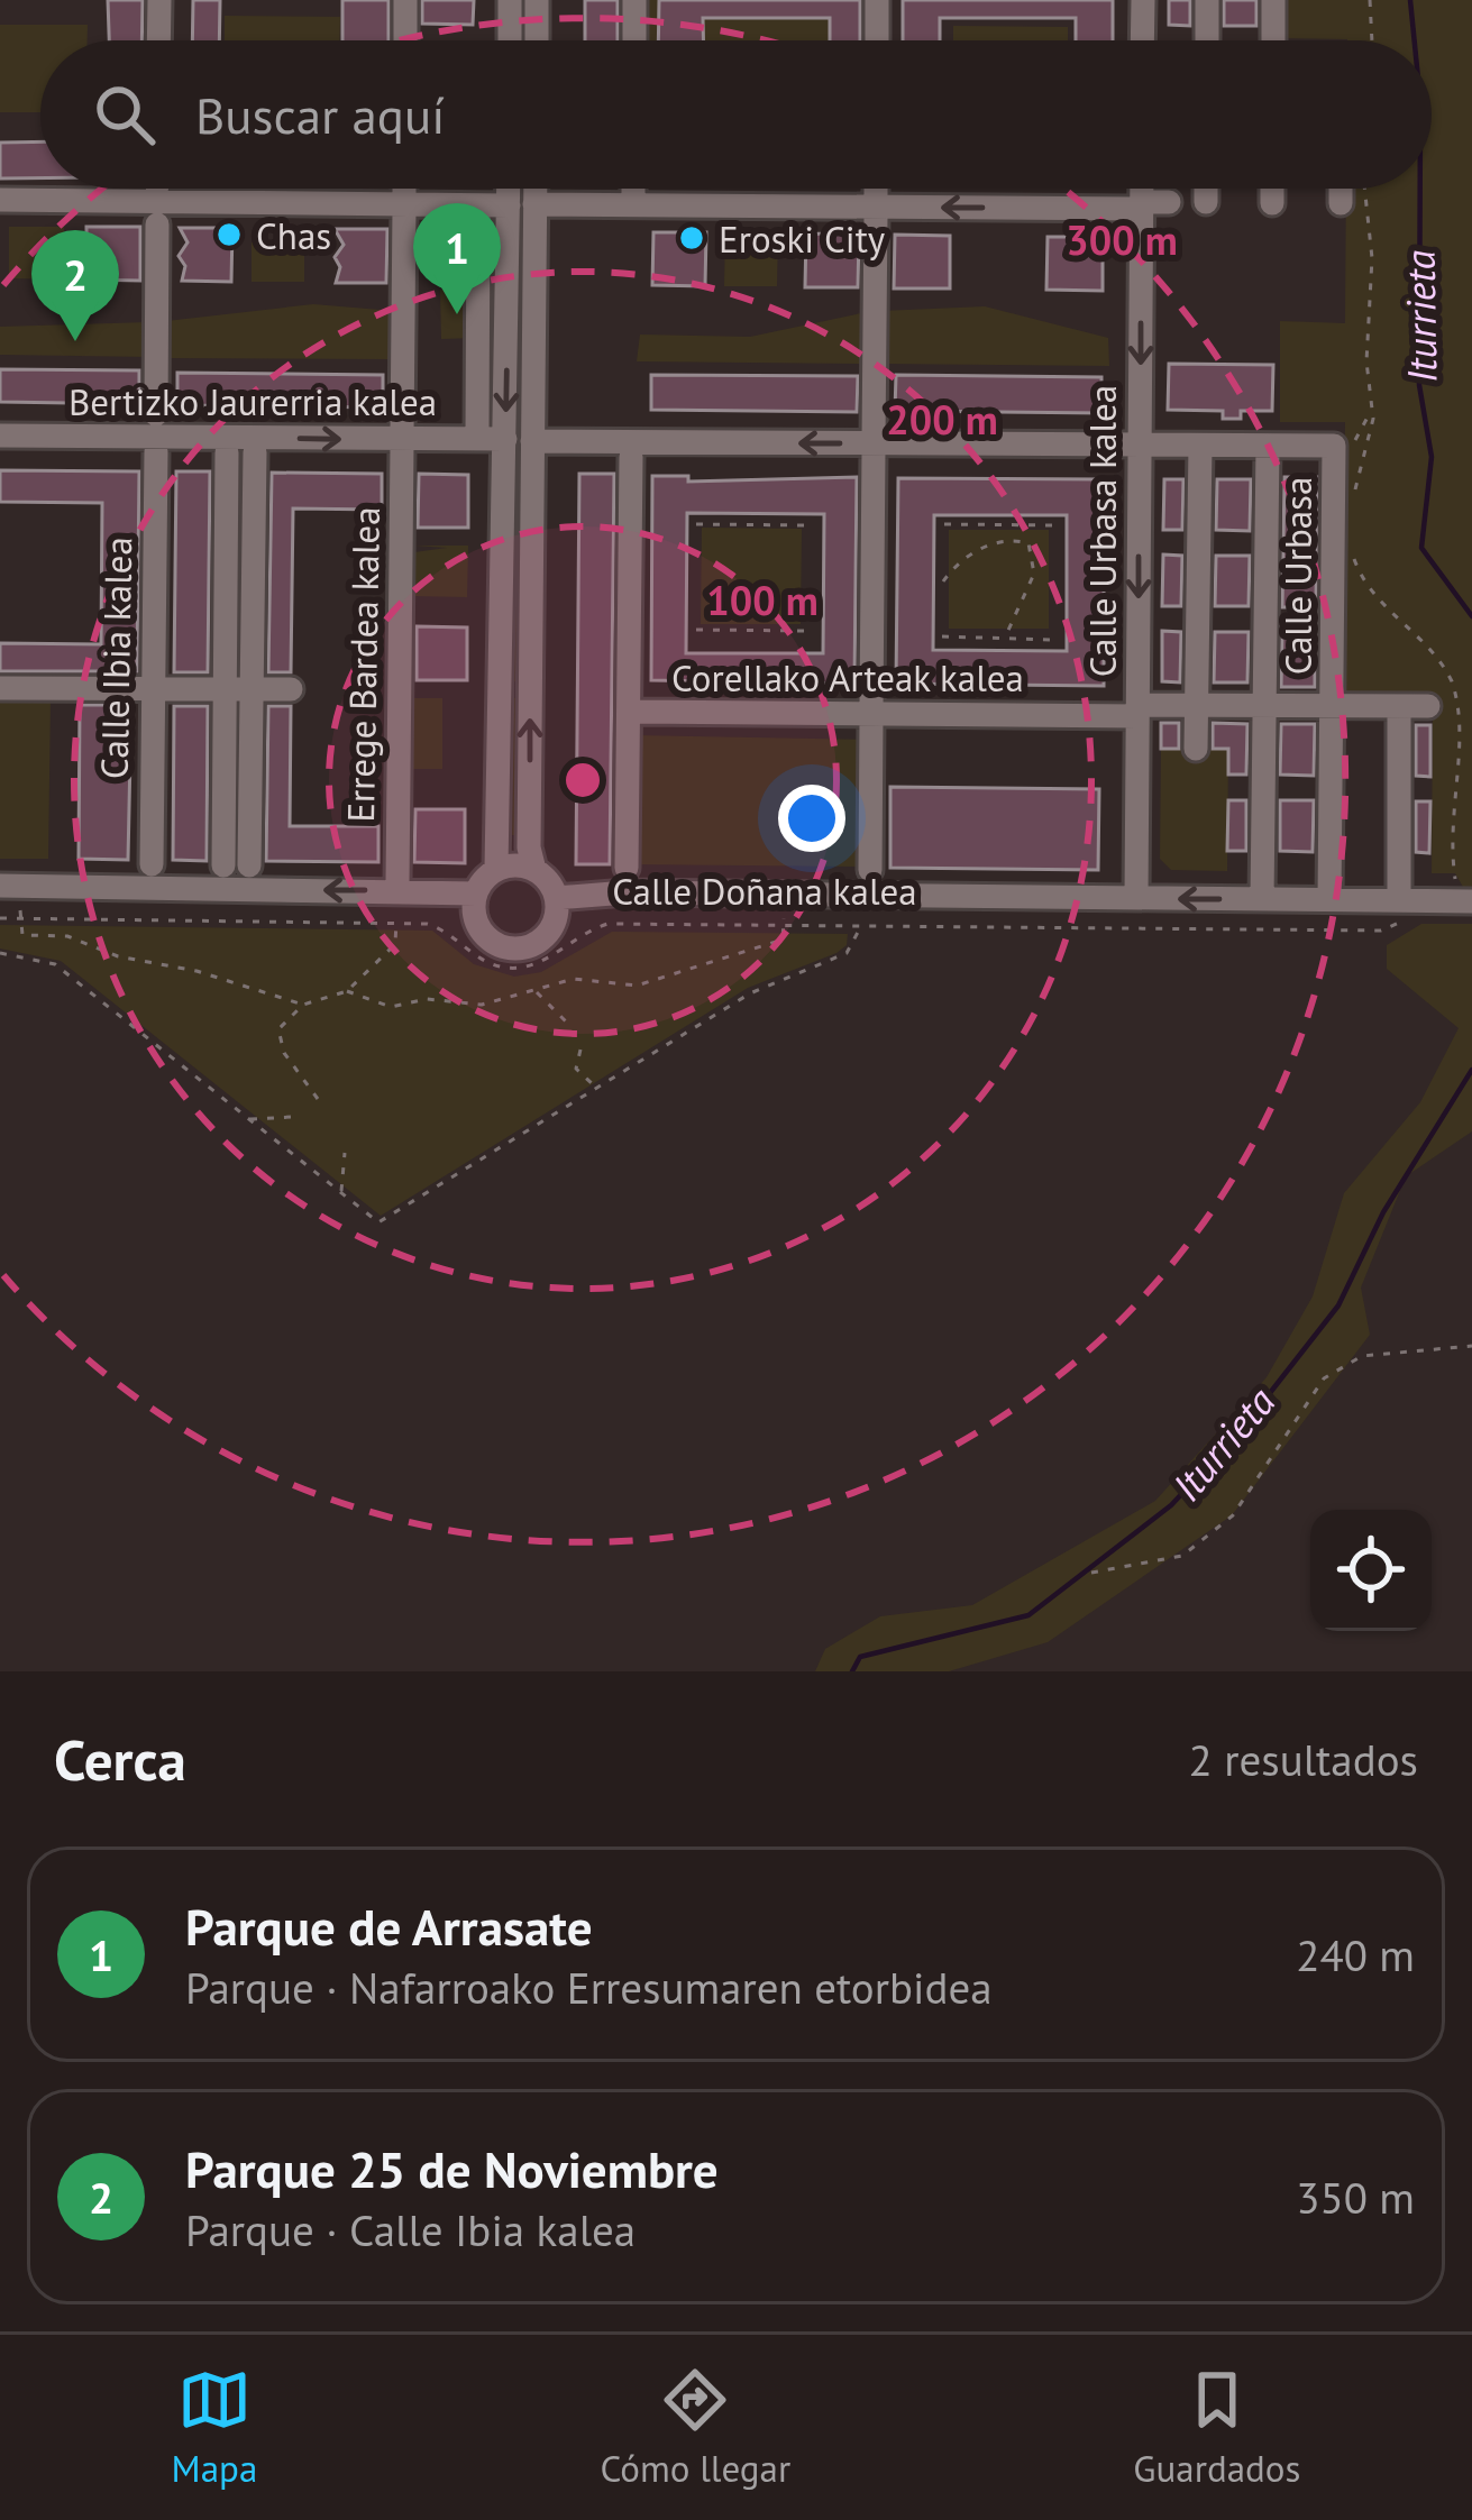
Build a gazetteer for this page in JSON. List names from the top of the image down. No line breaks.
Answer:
{"streets":{"street":["Bertizko Jaurerria kalea","Calle Urbasa kalea","Calle Urbasa","Calle Ibia kalea","Errege Bardea kalea","Corellako Arteak kalea","Calle Doñana kalea"]},"crossings":[["Calle Urbasa kalea","Calle Urbasa"],["Calle Urbasa kalea","Corellako Arteak kalea"],["Calle Urbasa kalea","Calle Doñana kalea"],["Calle Urbasa","Corellako Arteak kalea"],["Calle Urbasa","Calle Doñana kalea"]],"one_way":["Bertizko Jaurerria kalea"],"water":["Iturrieta"],"places":["Chas","Eroski City"],"page":{"search":"Buscar aquí","pins":["1","2"],"heading":["Cerca","2 resultados"],"list":[{"mark":"1","name":"Parque de Arrasate","note":"Parque · Nafarroako Erresumaren etorbidea","value":"240 m"},{"mark":"2","name":"Parque 25 de Noviembre","note":"Parque · Calle Ibia kalea","value":"350 m"}],"nav":["Mapa","Cómo llegar","Guardados"]},"rings":["300 m","200 m","100 m"]}
